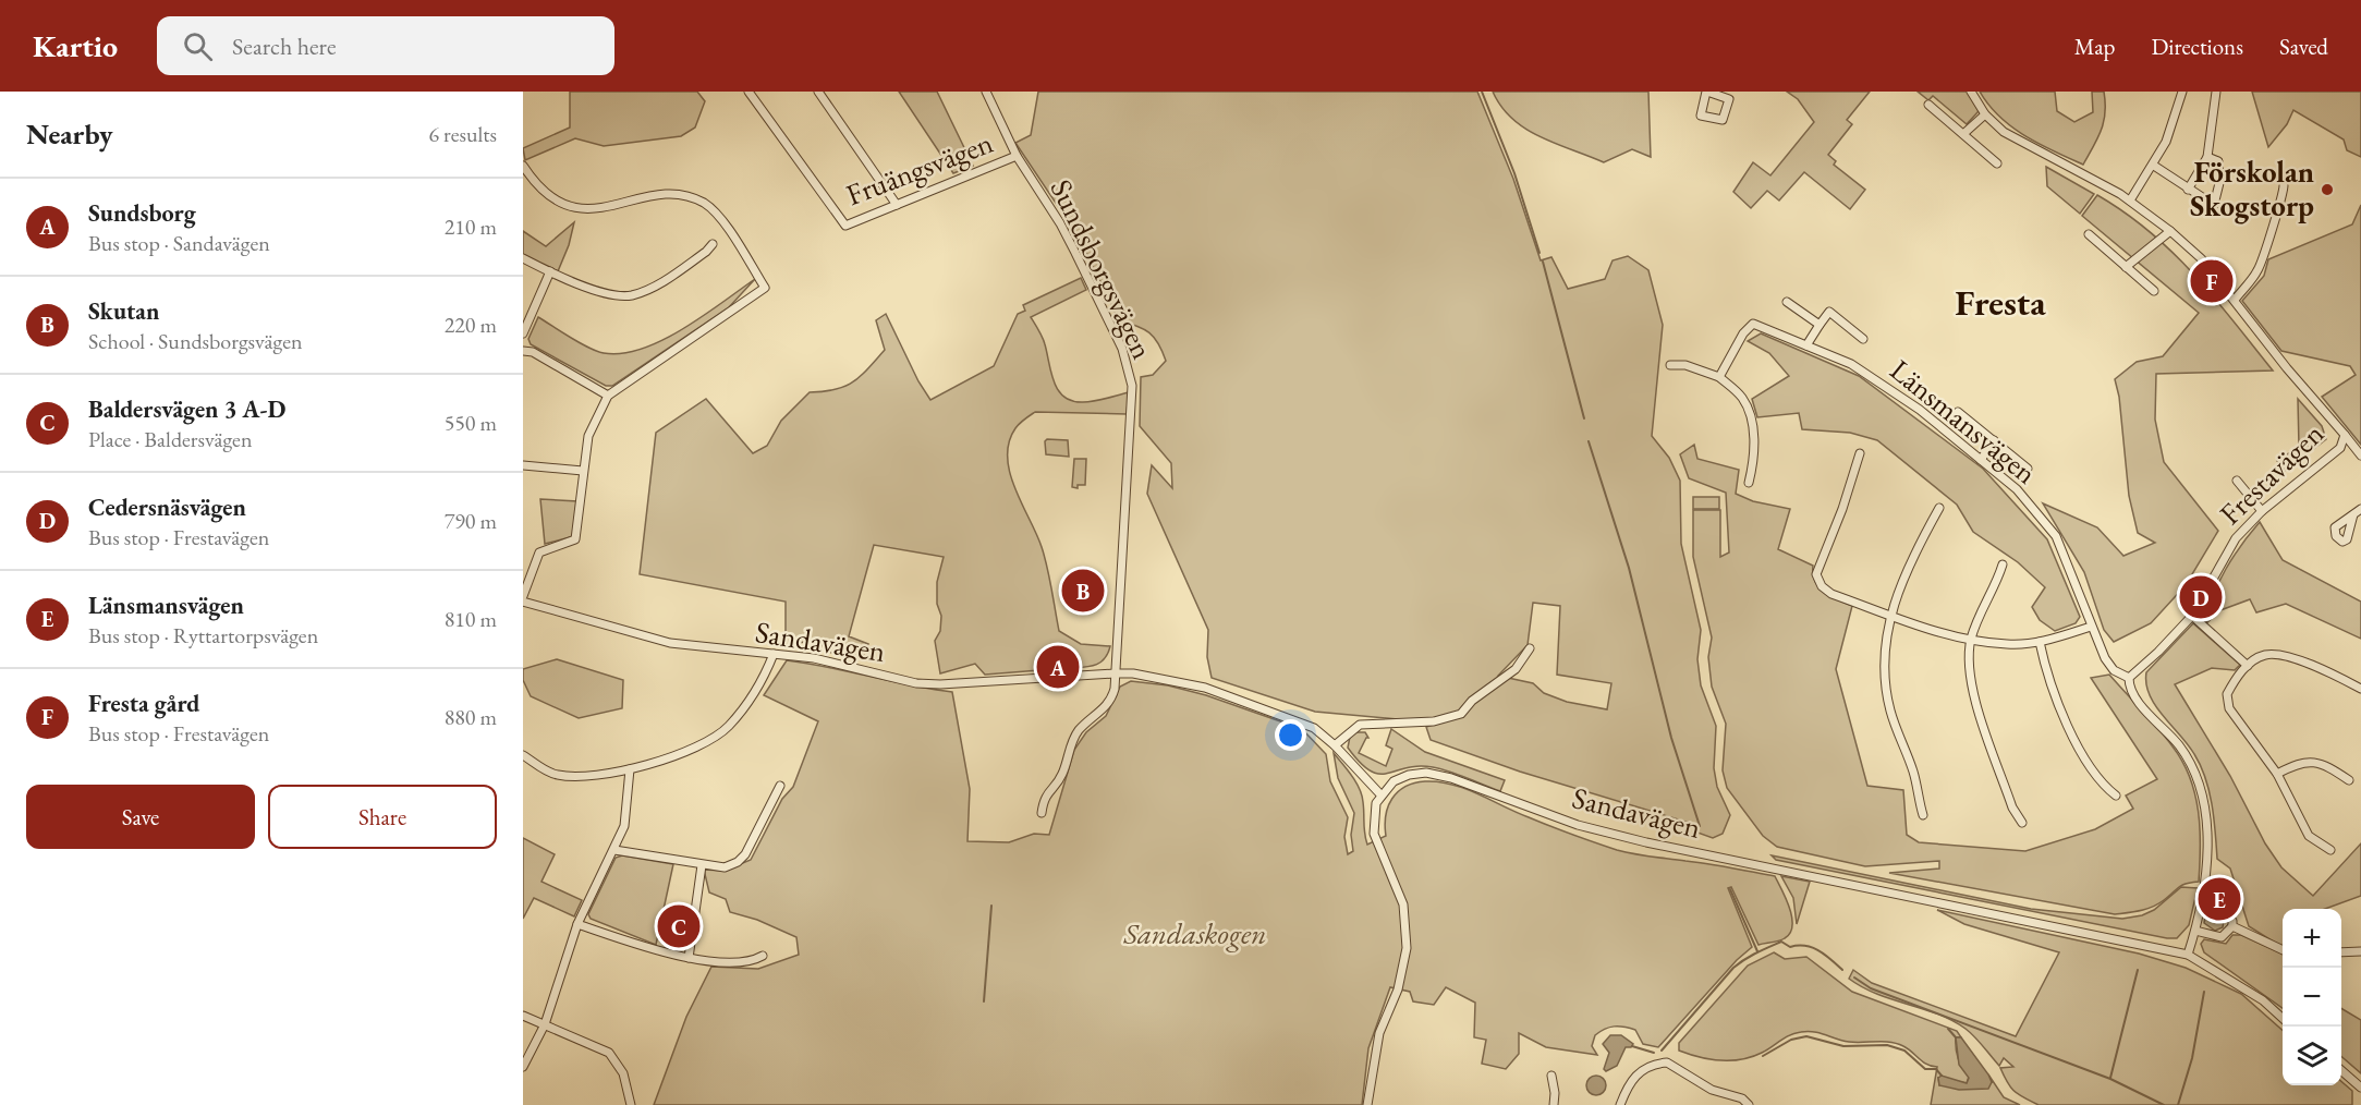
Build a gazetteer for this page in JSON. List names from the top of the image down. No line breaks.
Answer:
{"streets":{"street":["Fruängsvägen","Sundsborgsvägen","Länsmansvägen","Frestavägen","Sandavägen"]},"crossings":[["Fruängsvägen","Sundsborgsvägen"],["Sundsborgsvägen","Sandavägen"],["Länsmansvägen","Frestavägen"]],"districts":["Fresta"],"parks":["Sandaskogen"],"places":["Förskolan Skogstorp"],"page":{"header":"Kartio","search":"Search here","nav":["Map","Directions","Saved"],"heading":["Nearby","6 results"],"list":[{"mark":"A","name":"Sundsborg","note":"Bus stop · Sandavägen","value":"210 m"},{"mark":"B","name":"Skutan","note":"School · Sundsborgsvägen","value":"220 m"},{"mark":"C","name":"Baldersvägen 3 A-D","note":"Place · Baldersvägen","value":"550 m"},{"mark":"D","name":"Cedersnäsvägen","note":"Bus stop · Frestavägen","value":"790 m"},{"mark":"E","name":"Länsmansvägen","note":"Bus stop · Ryttartorpsvägen","value":"810 m"},{"mark":"F","name":"Fresta gård","note":"Bus stop · Frestavägen","value":"880 m"}],"pins":["F","B","D","A","E","C"],"buttons":["Save","Share"],"map_buttons":["+","−"]}}
